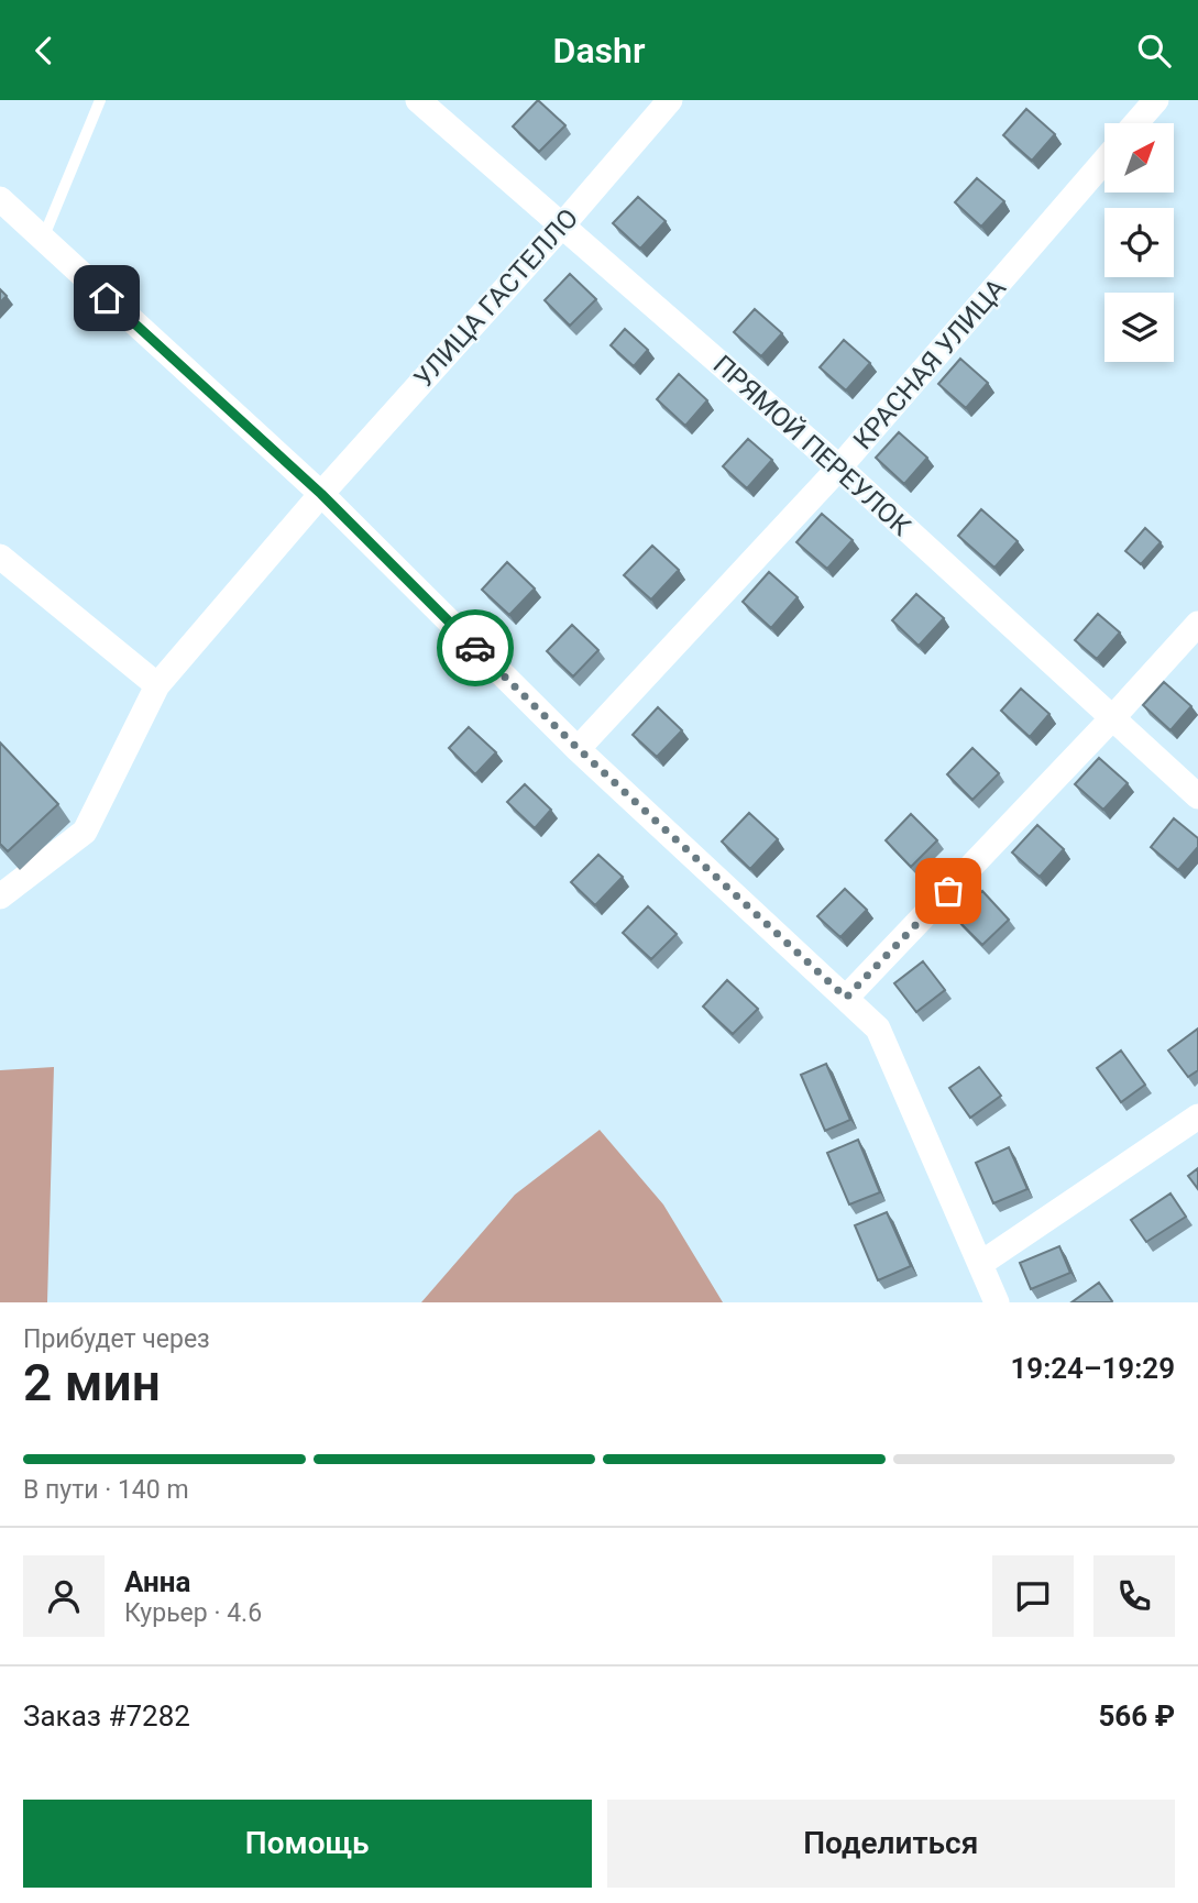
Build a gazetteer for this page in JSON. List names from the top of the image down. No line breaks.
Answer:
{"streets":{"street":["УЛИЦА ГАСТЕЛЛО","КРАСНАЯ УЛИЦА","ПРЯМОЙ ПЕРЕУЛОК"]},"crossings":[["УЛИЦА ГАСТЕЛЛО","ПРЯМОЙ ПЕРЕУЛОК"],["КРАСНАЯ УЛИЦА","ПРЯМОЙ ПЕРЕУЛОК"]],"north":"top right","page":{"header":"Dashr","heading":["2 мин","Прибудет через","19:24–19:29"],"panel":["Анна","Курьер · 4.6","Заказ #7282","566 ₽"],"bar":"В пути · 140 m","buttons":["Помощь","Поделиться"]}}
